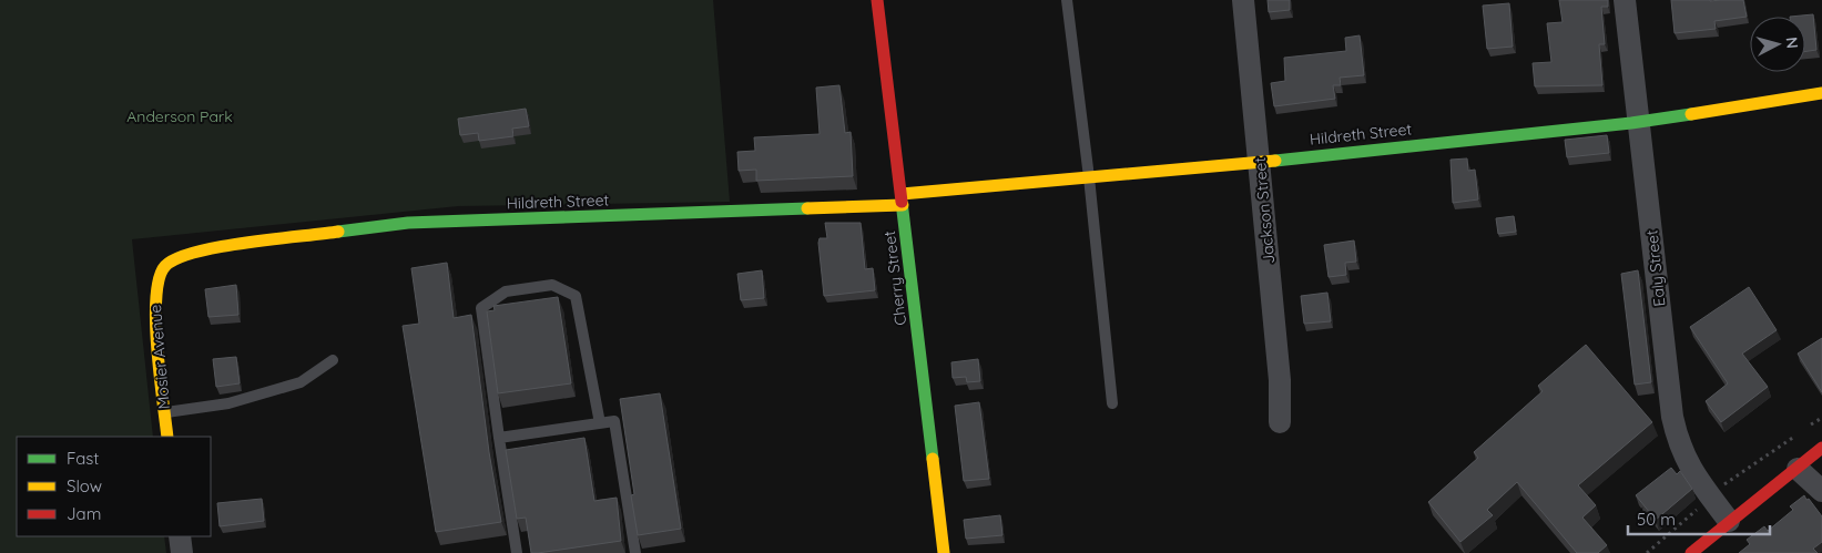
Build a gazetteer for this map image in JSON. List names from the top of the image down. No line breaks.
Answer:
{"streets":{"street":["Hildreth Street","Jackson Street","Ealy Street","Cherry Street","Mosier Avenue"]},"crossings":[["Hildreth Street","Jackson Street"],["Hildreth Street","Ealy Street"],["Hildreth Street","Cherry Street"],["Hildreth Street","Mosier Avenue"]],"parks":["Anderson Park"],"legend":["Fast","Slow","Jam"],"scale_bar":"50 m","north":"right"}
